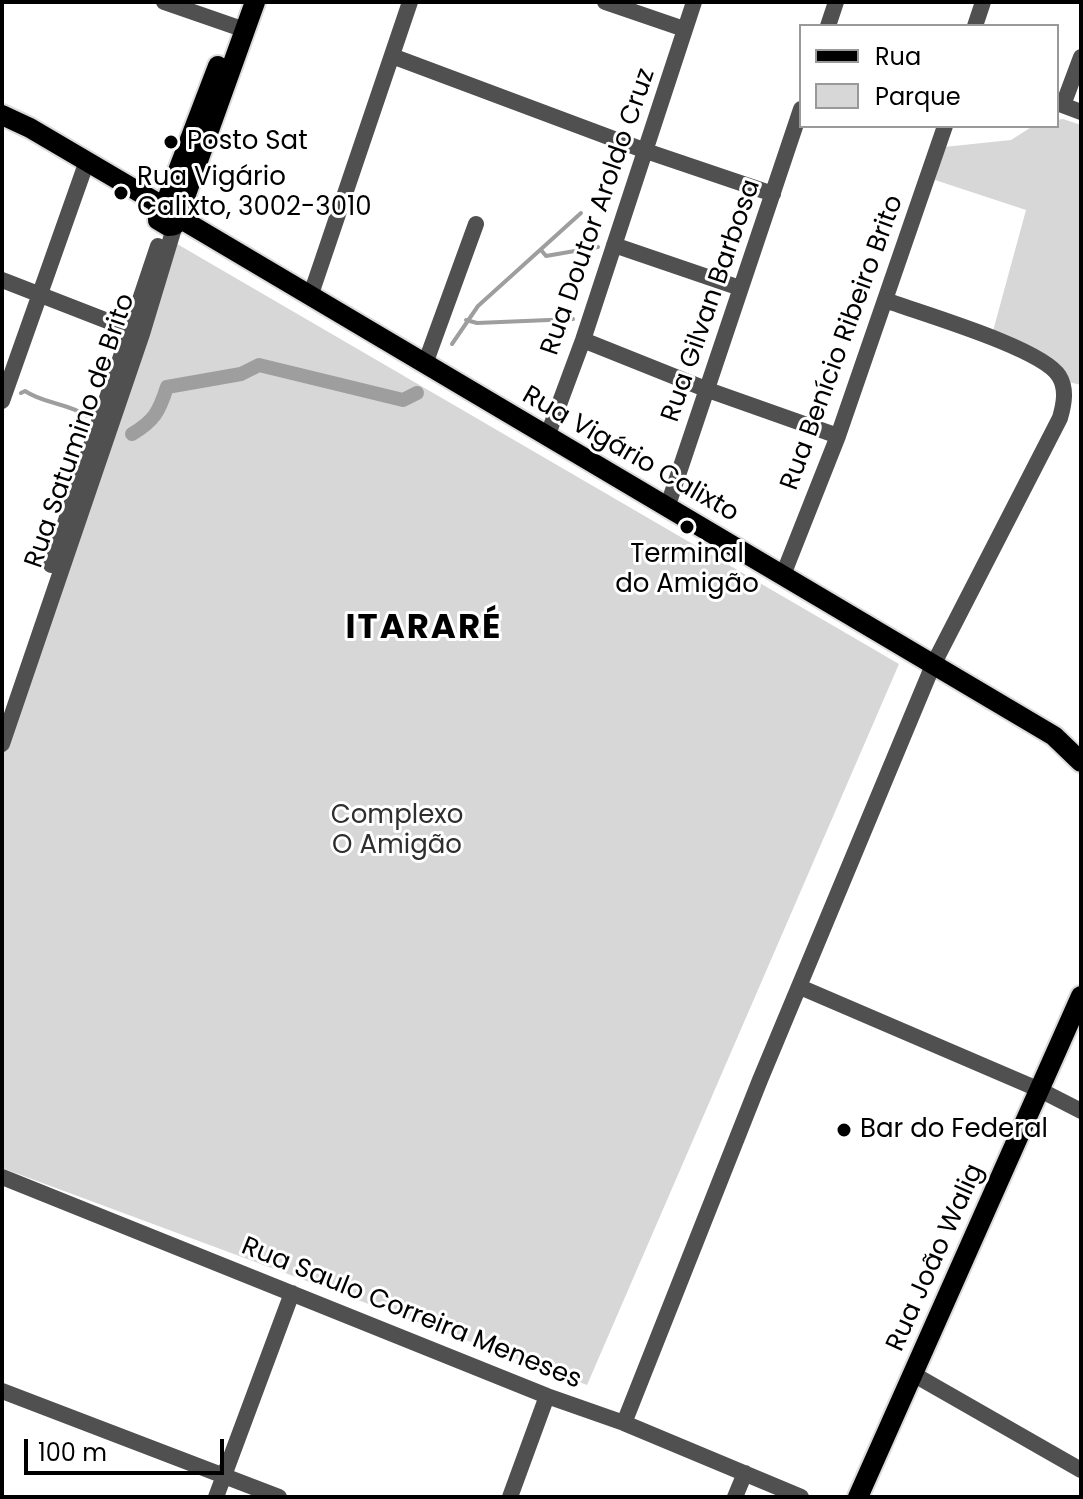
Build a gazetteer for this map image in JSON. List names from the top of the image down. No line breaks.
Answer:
{"streets":{"main road":["Rua Satumino de Brito","Rua Vigário Calixto","Rua João Walig"],"street":["Rua Doutor Aroldo Cruz","Rua Gilvan Barbosa","Rua Benício Ribeiro Brito","Rua Saulo Correira Meneses"]},"crossings":[["Rua Doutor Aroldo Cruz","Rua Vigário Calixto"],["Rua Gilvan Barbosa","Rua Vigário Calixto"],["Rua Benício Ribeiro Brito","Rua Vigário Calixto"],["Rua Satumino de Brito","Rua Vigário Calixto"]],"districts":["ITARARÉ"],"parks":["Complexo O Amigão"],"places":["Posto Sat","Rua Vigário Calixto, 3002-3010","Terminal do Amigão","Bar do Federal"],"legend":["Rua","Parque"],"scale_bar":"100 m"}
